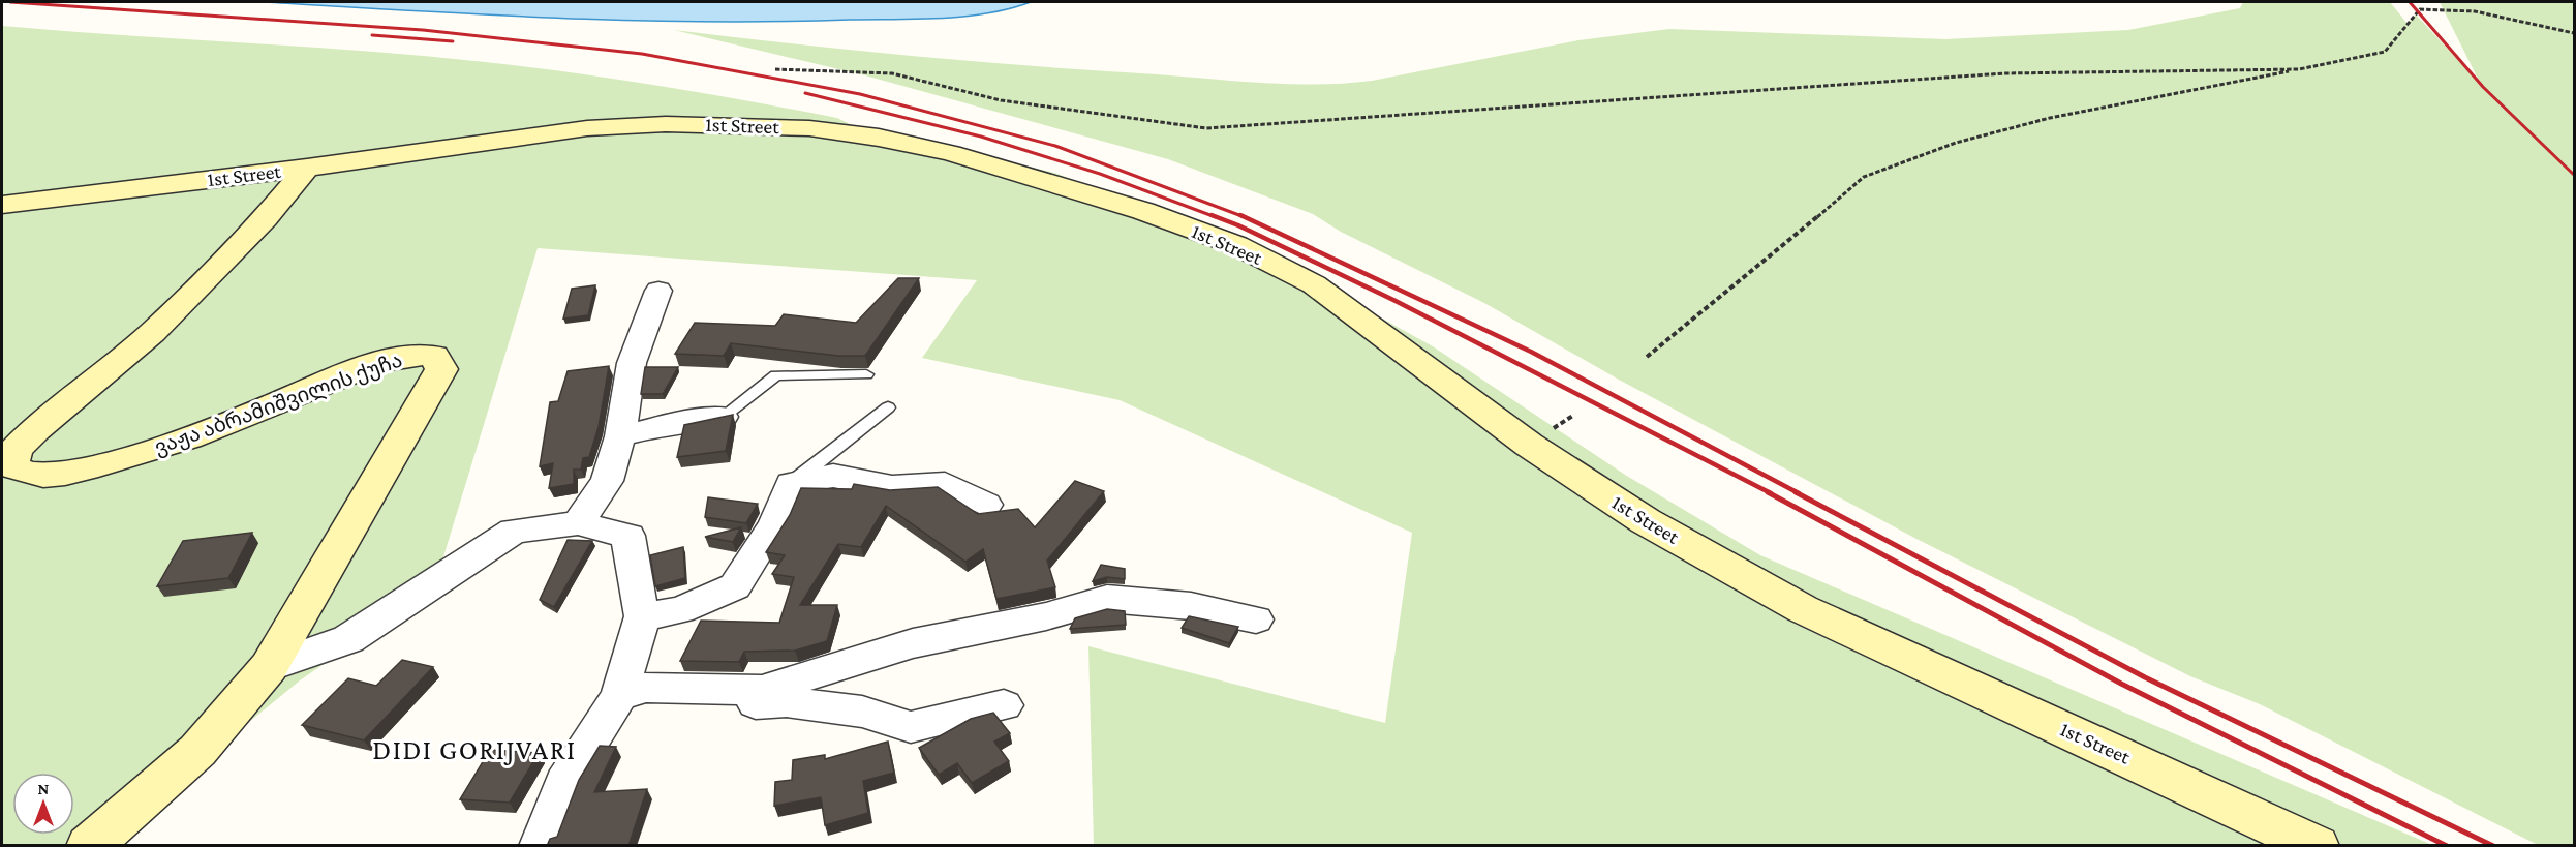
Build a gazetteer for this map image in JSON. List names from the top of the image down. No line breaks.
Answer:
{"streets":{"main road":["1st Street","ვაჟა აბრამიშვილის ქუჩა"]},"crossings":[["1st Street","ვაჟა აბრამიშვილის ქუჩა"]],"districts":["DIDI GORIJVARI"],"north":"top"}
